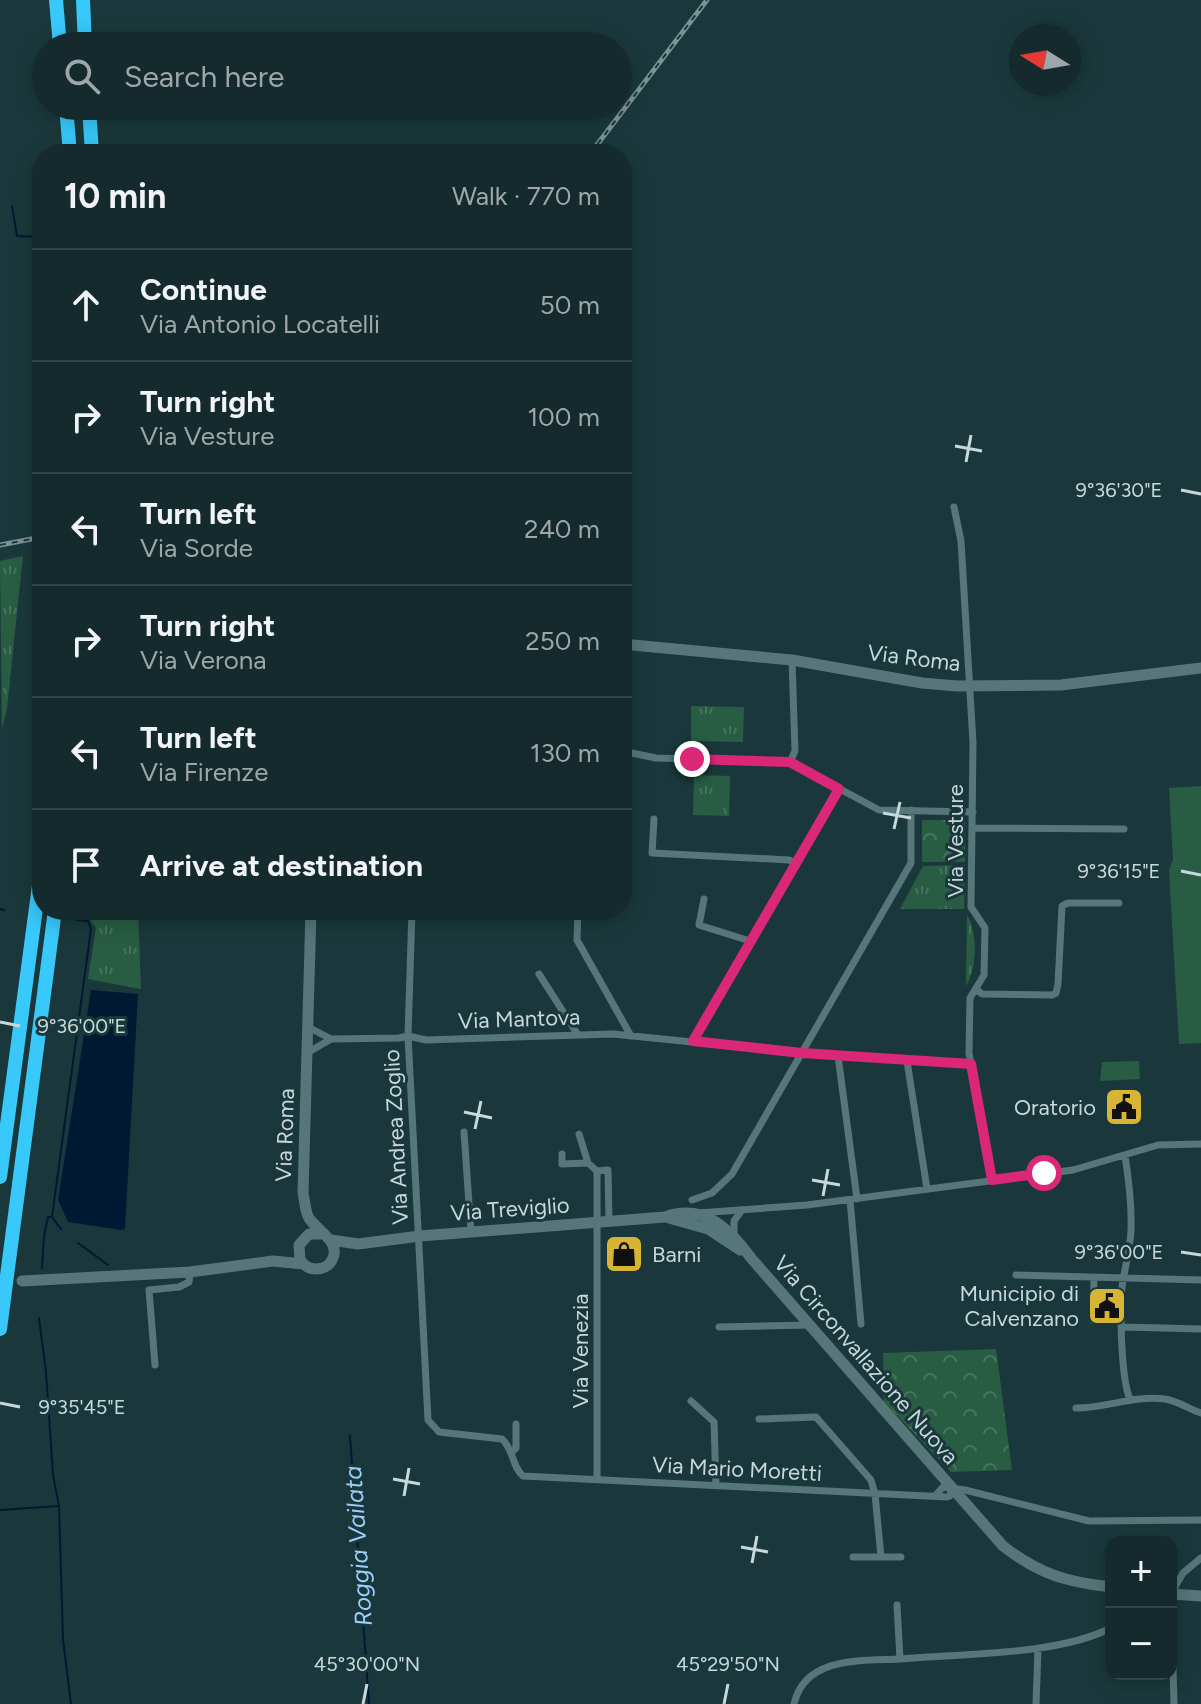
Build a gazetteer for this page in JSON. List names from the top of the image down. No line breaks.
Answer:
{"streets":{"main road":["Via Roma","Via Treviglio","Via Circonvallazione Nuova"],"street":["Via Vesture","Via Mantova","Via Andrea Zoglio","Via Venezia","Via Mario Moretti"]},"crossings":[["Via Roma","Via Vesture"],["Via Roma","Via Treviglio"],["Via Vesture","Via Mantova"],["Via Mantova","Via Andrea Zoglio"],["Via Andrea Zoglio","Via Treviglio"],["Via Andrea Zoglio","Via Mario Moretti"],["Via Treviglio","Via Venezia"],["Via Venezia","Via Mario Moretti"],["Via Circonvallazione Nuova","Via Mario Moretti"]],"water":["Roggia Vailata"],"places":{"public building":["Oratorio","Municipio di Calvenzano"],"shop":["Barni"]},"north":"left","page":{"search":"Search here","heading":["10 min","Walk · 770 m"],"list":[["Continue","Via Antonio Locatelli","50 m"],["Turn right","Via Vesture","100 m"],["Turn left","Via Sorde","240 m"],["Turn right","Via Verona","250 m"],["Turn left","Via Firenze","130 m"],"Arrive at destination"],"map_buttons":["+","−"]},"coordinates":["9°36'30\"E","9°36'15\"E","9°36'00\"E","9°35'45\"E","45°30'00\"N","45°29'50\"N"]}
